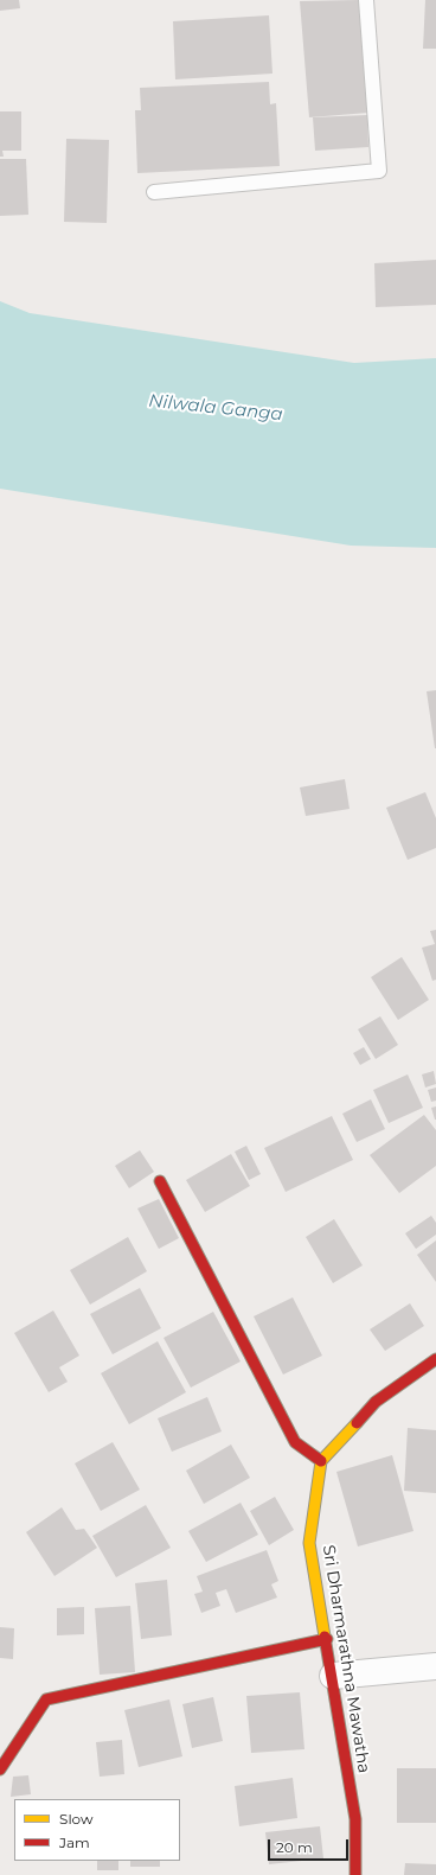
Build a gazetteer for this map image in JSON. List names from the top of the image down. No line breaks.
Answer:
{"streets":{"street":["Sri Dharmarathna Mawatha"]},"water":["Nilwala Ganga"],"legend":["Slow","Jam"],"scale_bar":"20 m"}
